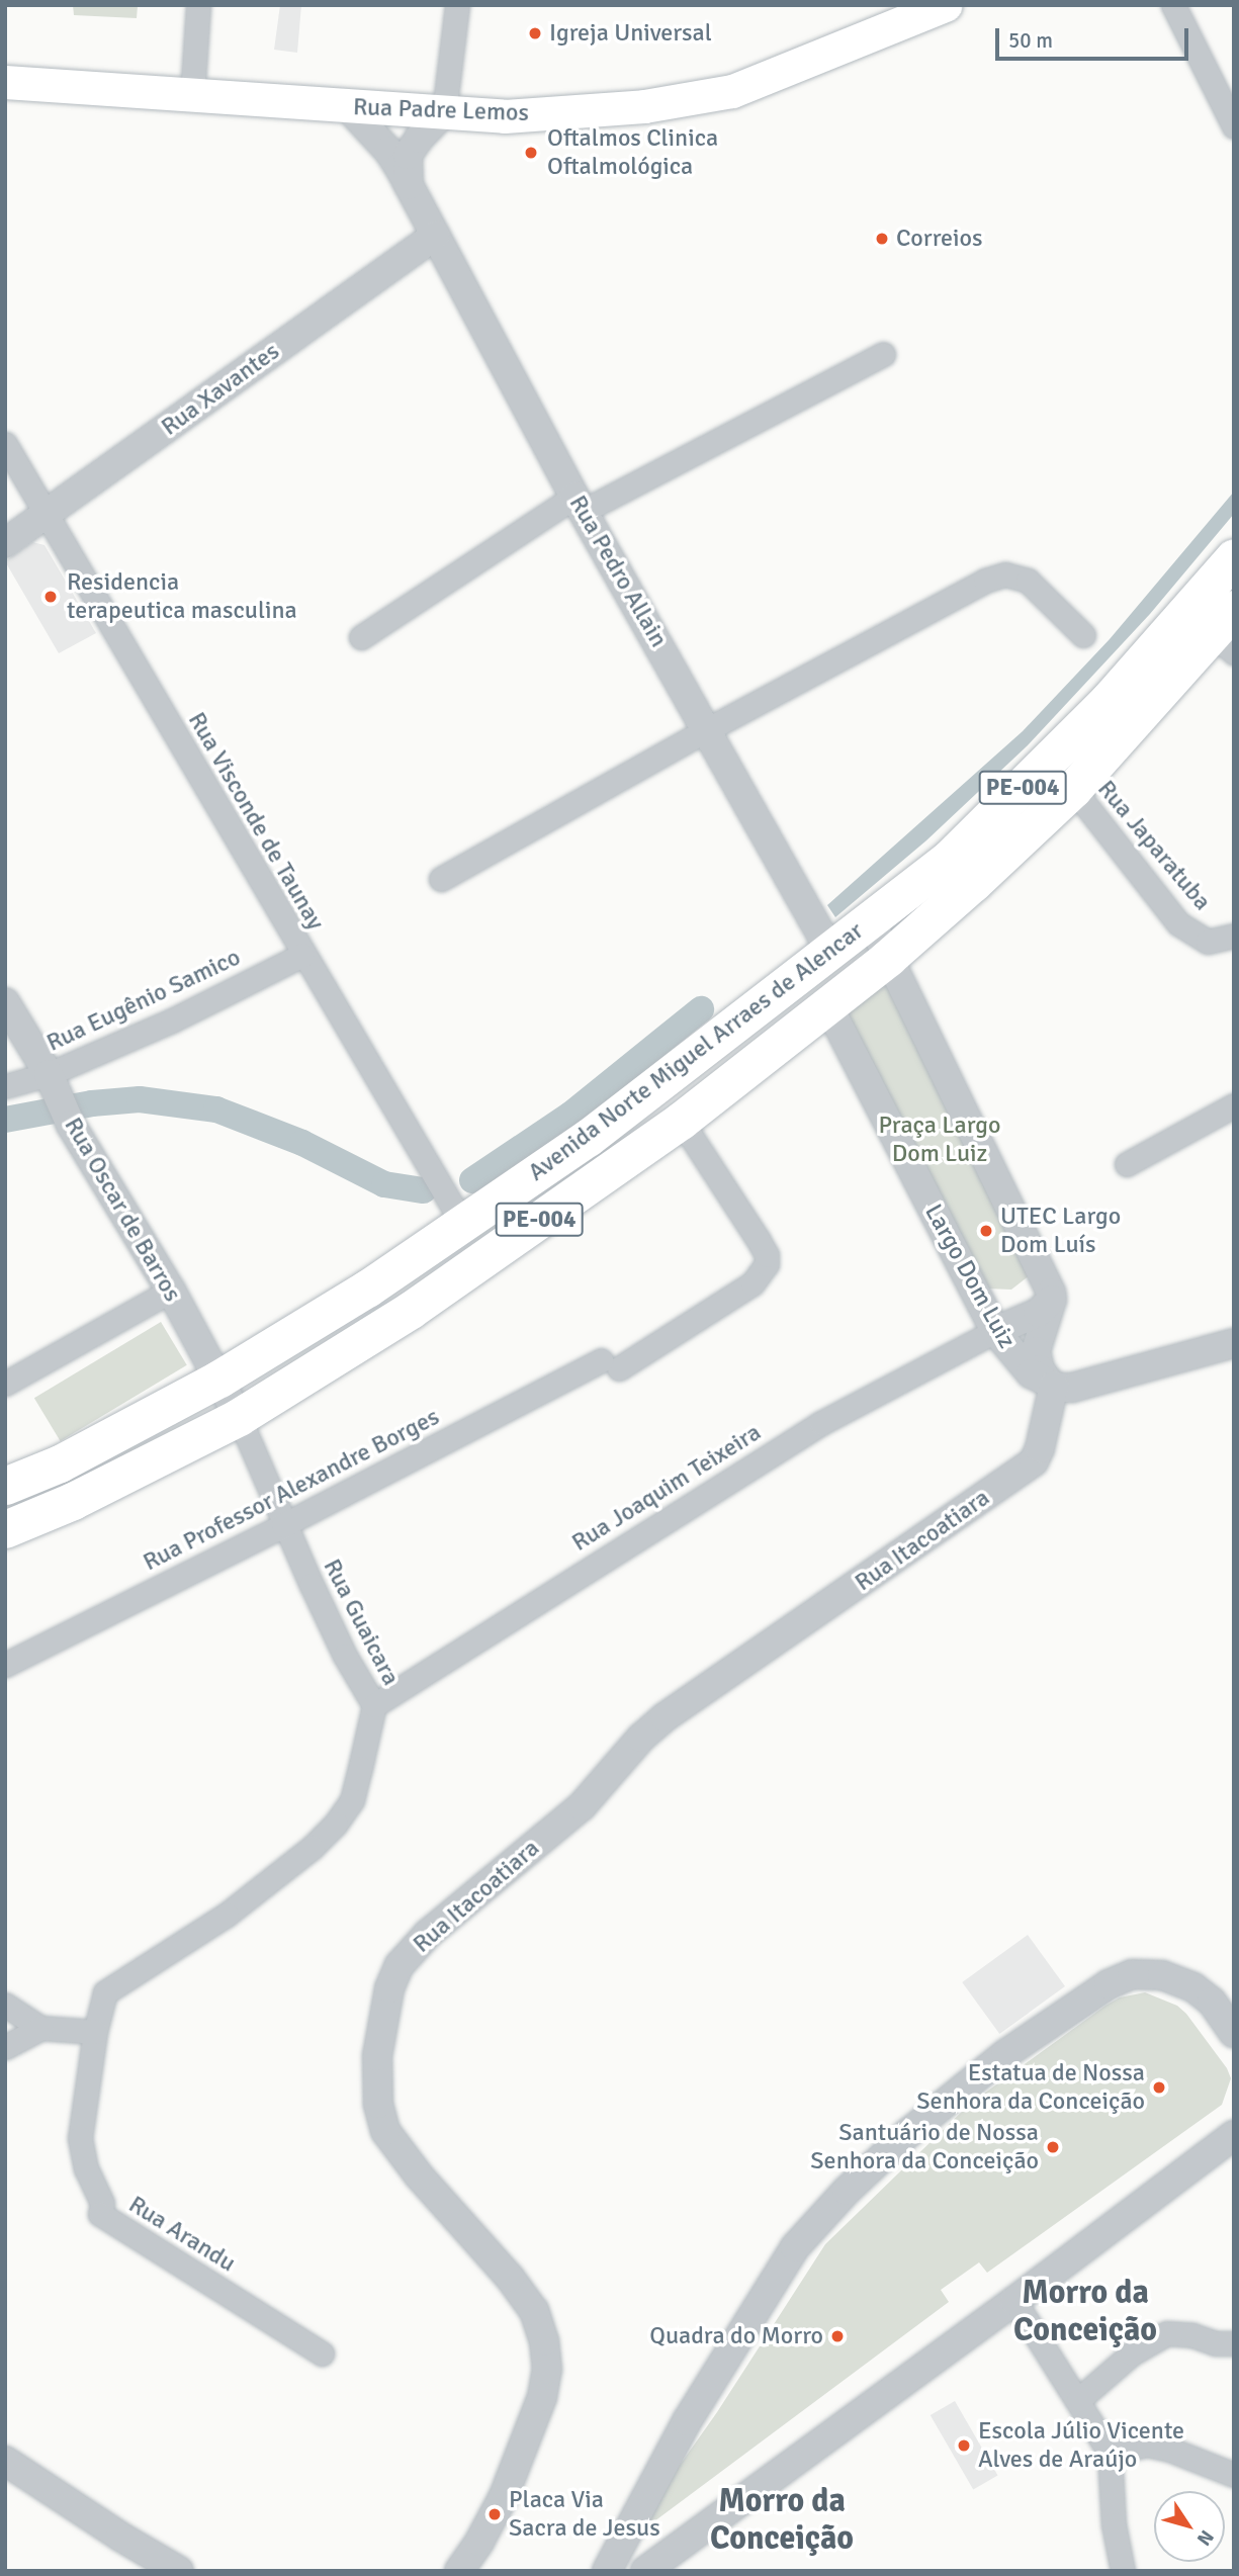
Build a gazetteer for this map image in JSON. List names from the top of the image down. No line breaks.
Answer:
{"streets":{"main road":["Rua Padre Lemos","PE-004","Avenida Norte Miguel Arraes de Alencar"],"street":["Rua Xavantes","Rua Pedro Allain","Rua Visconde de Taunay","Rua Japaratuba","Rua Eugênio Samico","Rua Oscar de Barros","Largo Dom Luiz","Rua Joaquim Teixeira","Rua Professor Alexandre Borges","Rua Itacoatiara","Rua Guaicara","Rua Arandu"]},"crossings":[["Rua Padre Lemos","Rua Pedro Allain"],["Rua Xavantes","Rua Pedro Allain"],["Rua Xavantes","Rua Visconde de Taunay"],["Rua Pedro Allain","Avenida Norte Miguel Arraes de Alencar"],["Rua Visconde de Taunay","Rua Eugênio Samico"],["Rua Visconde de Taunay","Avenida Norte Miguel Arraes de Alencar"],["Rua Japaratuba","Avenida Norte Miguel Arraes de Alencar"],["Rua Eugênio Samico","Rua Oscar de Barros"],["Avenida Norte Miguel Arraes de Alencar","Rua Oscar de Barros"],["Avenida Norte Miguel Arraes de Alencar","Largo Dom Luiz"],["Avenida Norte Miguel Arraes de Alencar","Rua Professor Alexandre Borges"],["Avenida Norte Miguel Arraes de Alencar","Rua Guaicara"],["Rua Oscar de Barros","Rua Guaicara"],["Largo Dom Luiz","Rua Joaquim Teixeira"],["Largo Dom Luiz","Rua Itacoatiara"],["Rua Joaquim Teixeira","Rua Guaicara"],["Rua Professor Alexandre Borges","Rua Guaicara"],["Rua Guaicara","Rua Arandu"]],"districts":["Morro da Conceição","Morro da Conceição"],"parks":["Praça Largo Dom Luiz"],"places":["Igreja Universal","Oftalmos Clinica Oftalmológica","Correios","Residencia terapeutica masculina","UTEC Largo Dom Luís","Estatua de Nossa Senhora da Conceição","Santuário de Nossa Senhora da Conceição","Quadra do Morro","Escola Júlio Vicente Alves de Araújo","Placa Via Sacra de Jesus"],"scale_bar":"50 m","north":"bottom right"}
